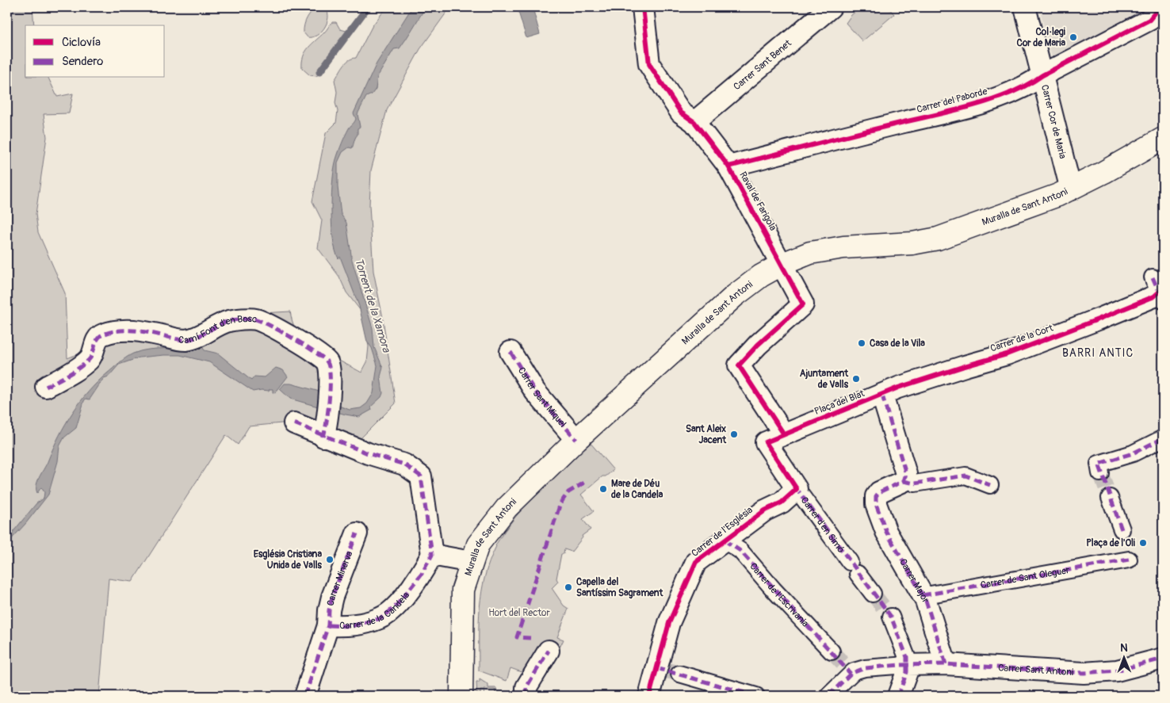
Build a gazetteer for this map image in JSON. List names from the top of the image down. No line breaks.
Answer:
{"streets":{"main road":["Muralla de Sant Antoni"],"street":["Carrer Sant Benet","Carrer del Paborde","Carrer Cor de Maria","Raval de Farigola","Camí Font d'en Bosc","Carrer de la Cort","Carrer Sant Miquel","Plaça del Blat","Carrer d'en Simó","Carrer de l'Església","Carrer de Sant Oleguer","Carrer Minerva","Carrer Major","Carrer de l'Escrivania","Carrer de la Candela","Carrer Sant Antoni"]},"crossings":[["Carrer Sant Benet","Raval de Farigola"],["Carrer del Paborde","Carrer Cor de Maria"],["Carrer del Paborde","Raval de Farigola"],["Carrer Cor de Maria","Muralla de Sant Antoni"],["Raval de Farigola","Muralla de Sant Antoni"],["Raval de Farigola","Plaça del Blat"],["Muralla de Sant Antoni","Carrer Sant Miquel"],["Carrer de la Cort","Plaça del Blat"],["Plaça del Blat","Carrer d'en Simó"],["Plaça del Blat","Carrer de l'Església"],["Carrer d'en Simó","Carrer de l'Església"],["Carrer de l'Església","Carrer de l'Escrivania"],["Carrer de Sant Oleguer","Carrer Major"],["Carrer Minerva","Carrer de la Candela"],["Carrer Major","Carrer Sant Antoni"]],"districts":["BARRI ANTIC"],"water":["Torrent de la Xamora"],"parks":["Hort del Rector"],"places":["Col·legi Cor de Maria","Casa de la Vila","Ajuntament de Valls","Sant Aleix Jacent","Mare de Déu de la Candela","Plaça de l'Oli","Església Cristiana Unida de Valls","Capella del Santíssim Sagrament"],"legend":["Ciclovía","Sendero"],"north":"top"}
